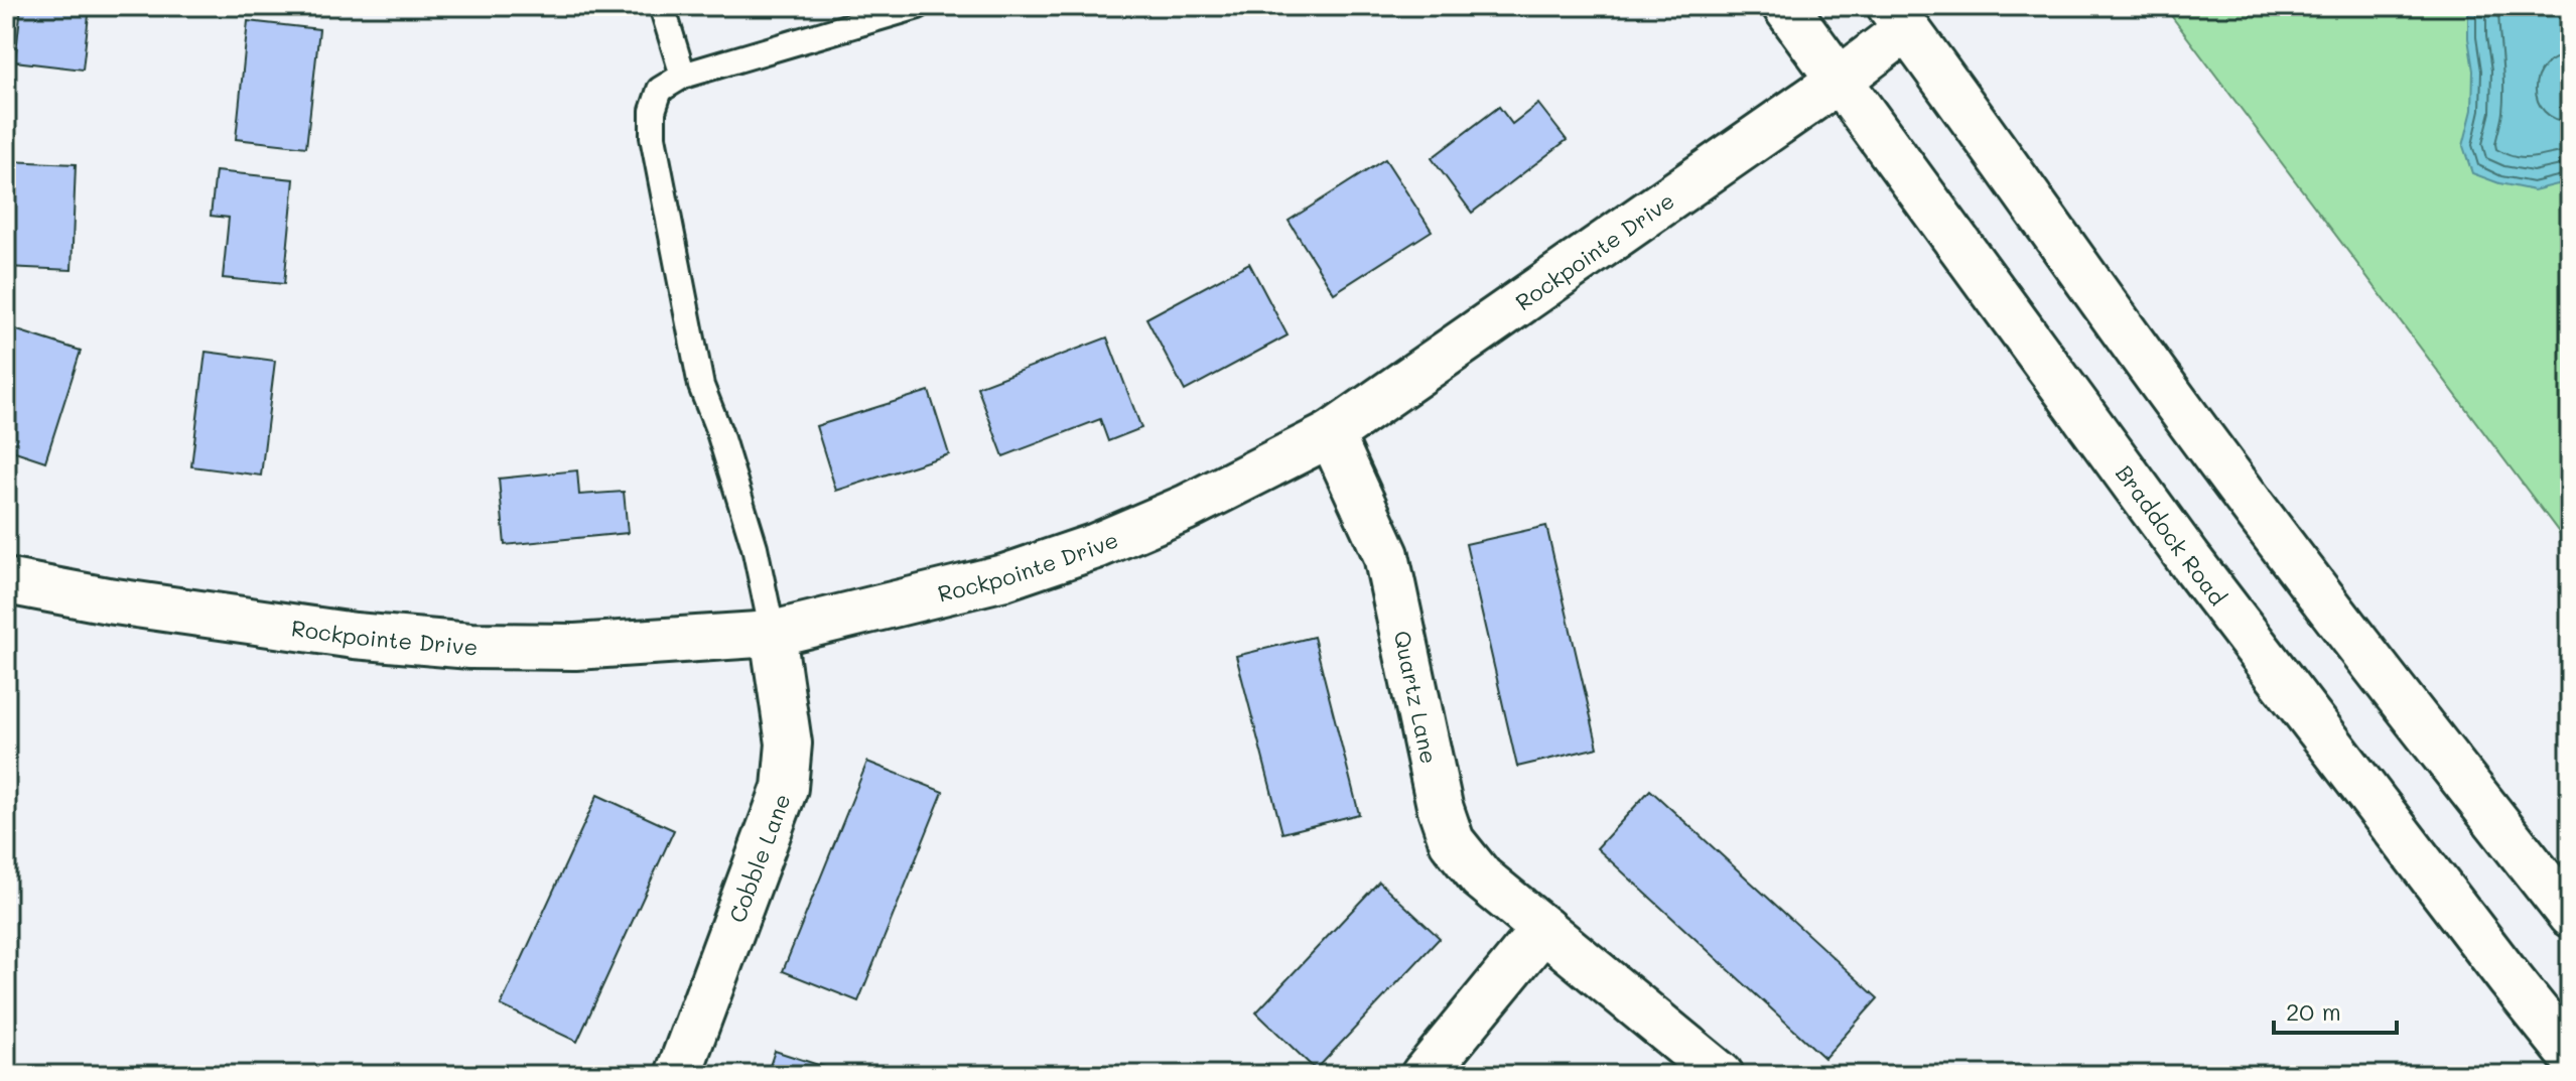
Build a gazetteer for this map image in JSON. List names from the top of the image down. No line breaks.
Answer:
{"streets":{"street":["Rockpointe Drive","Braddock Road","Quartz Lane","Cobble Lane"]},"crossings":[["Rockpointe Drive","Braddock Road"],["Rockpointe Drive","Quartz Lane"],["Rockpointe Drive","Cobble Lane"]],"scale_bar":"20 m"}
